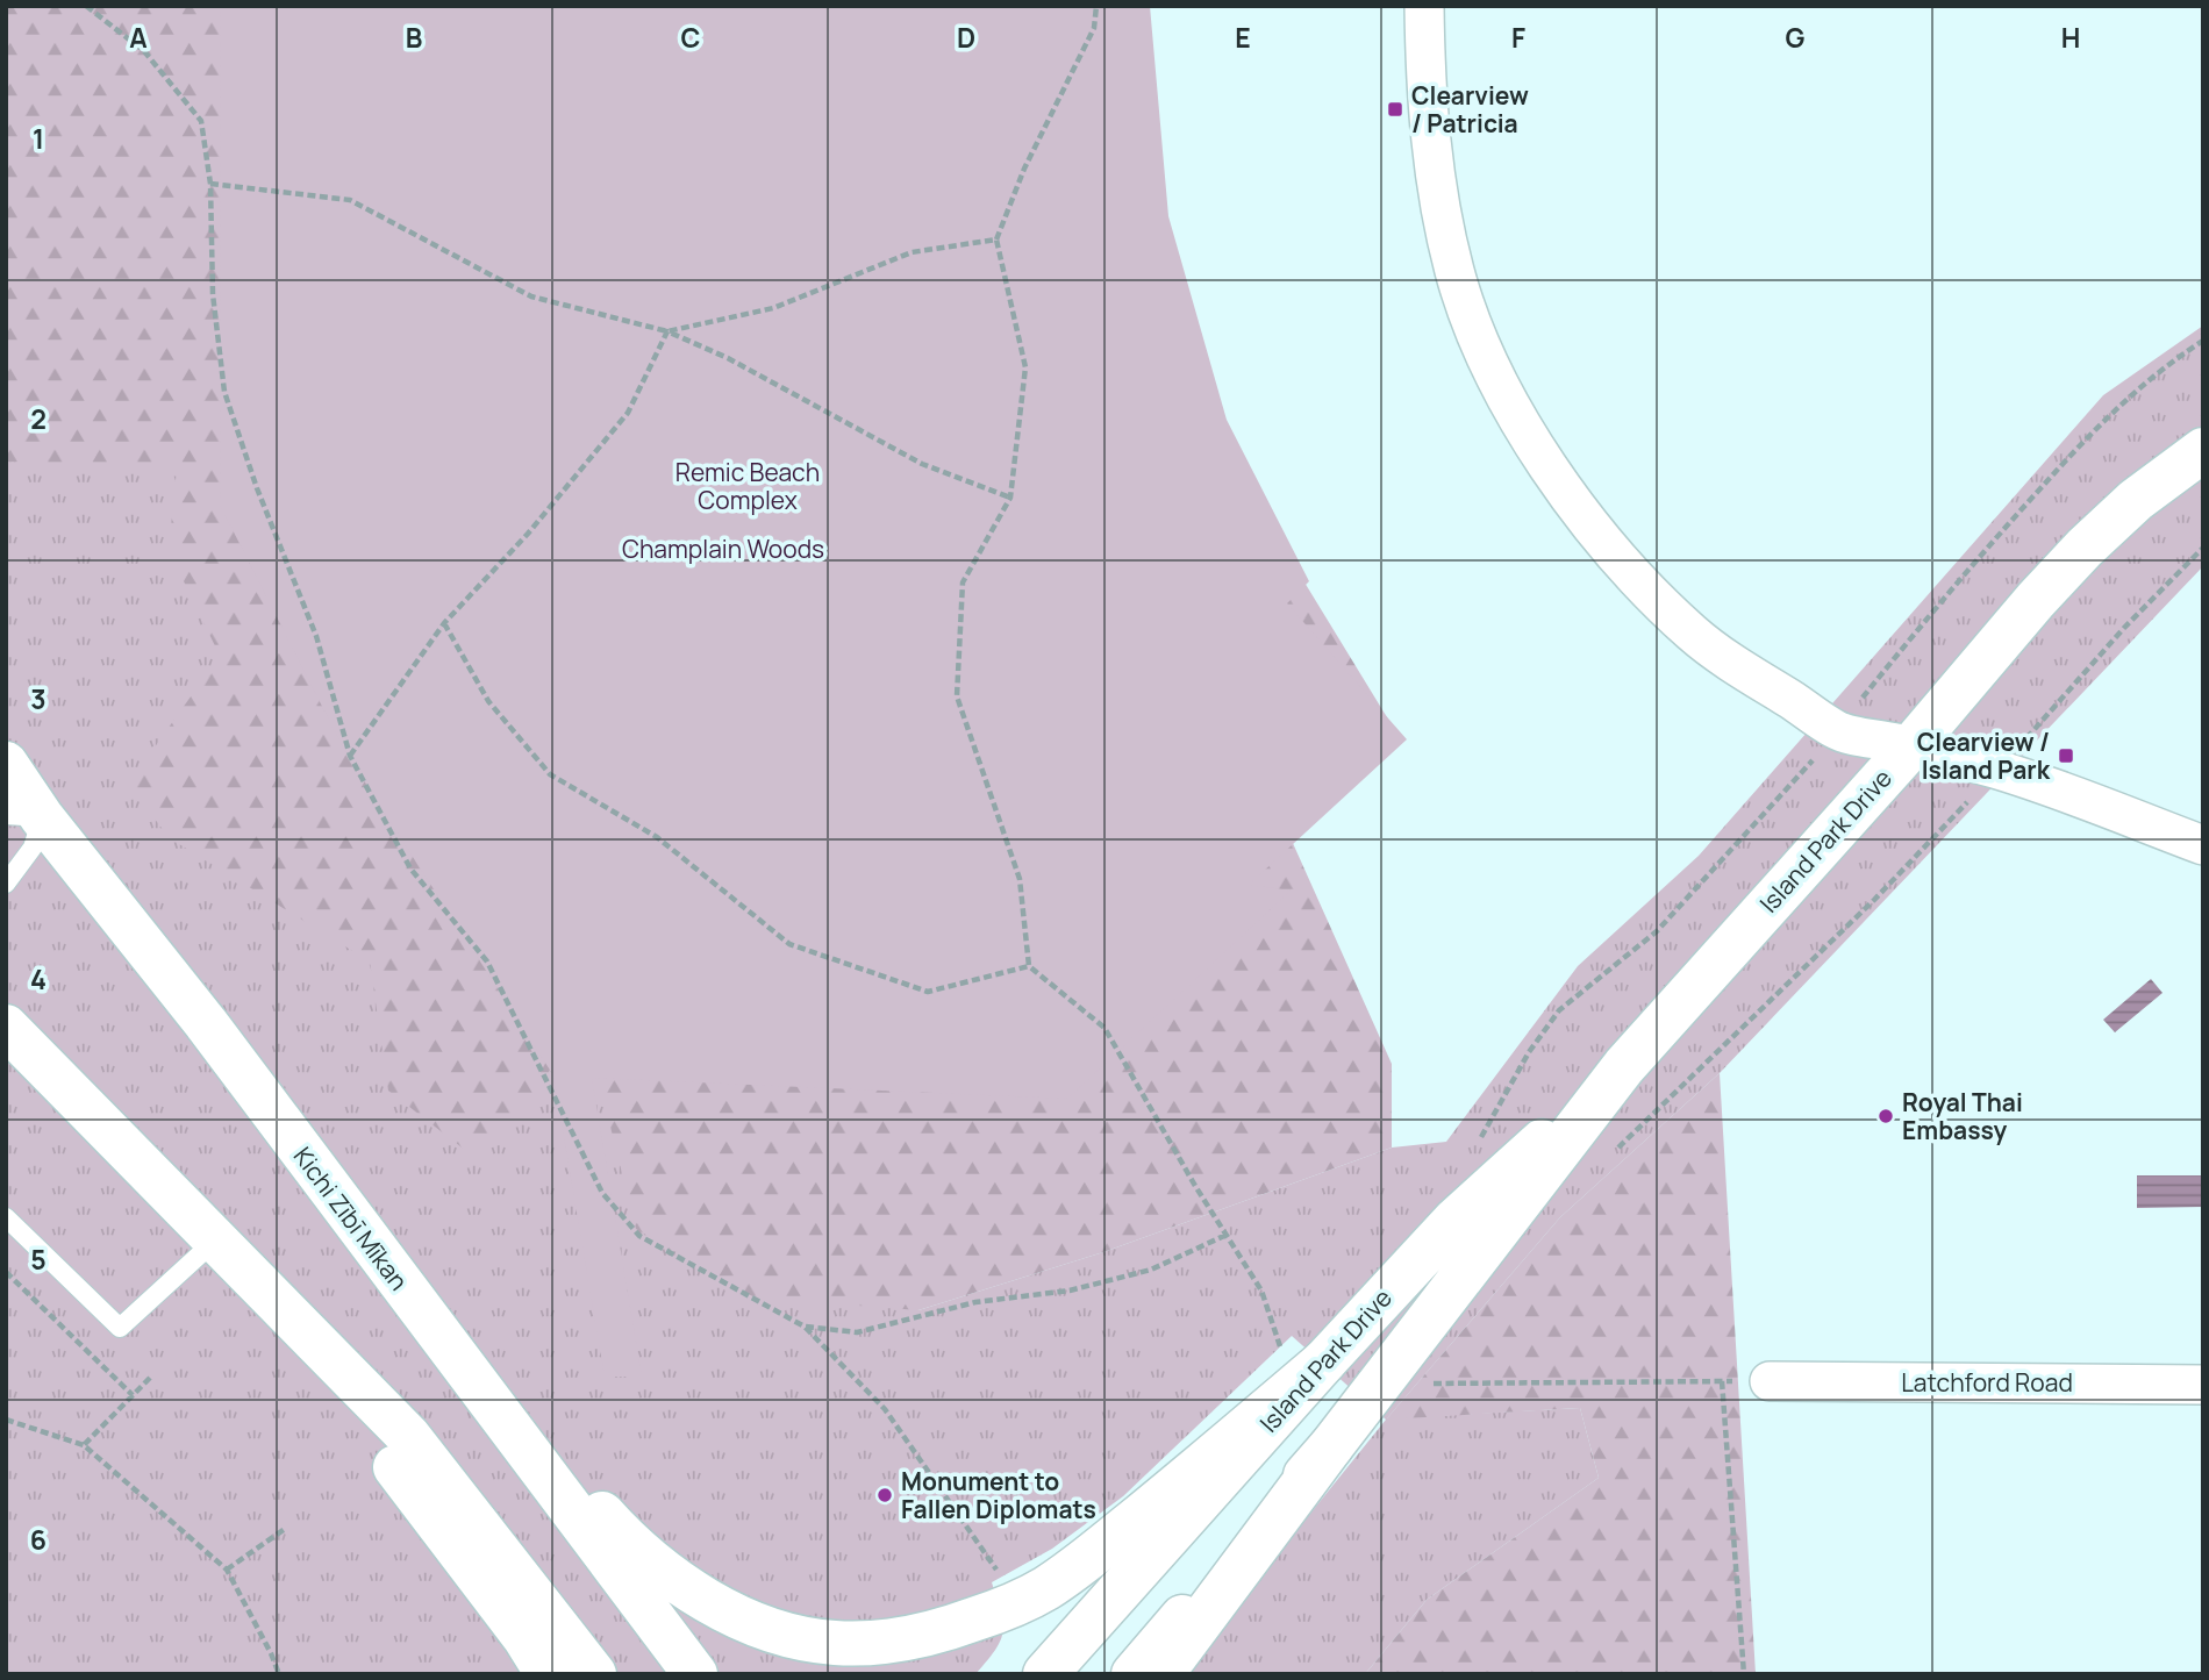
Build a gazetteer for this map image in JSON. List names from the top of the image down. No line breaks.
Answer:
{"streets":{"main road":["Island Park Drive","Kichi Zībī Mīkan"],"street":["Latchford Road"]},"parks":["Remic Beach Complex","Champlain Woods"],"places":{"transit":["Clearview / Patricia","Clearview / Island Park"],"other":["Royal Thai Embassy","Monument to Fallen Diplomats"]},"grid":{"columns":["A","B","C","D","E","F","G","H"],"rows":["1","2","3","4","5","6"]}}
